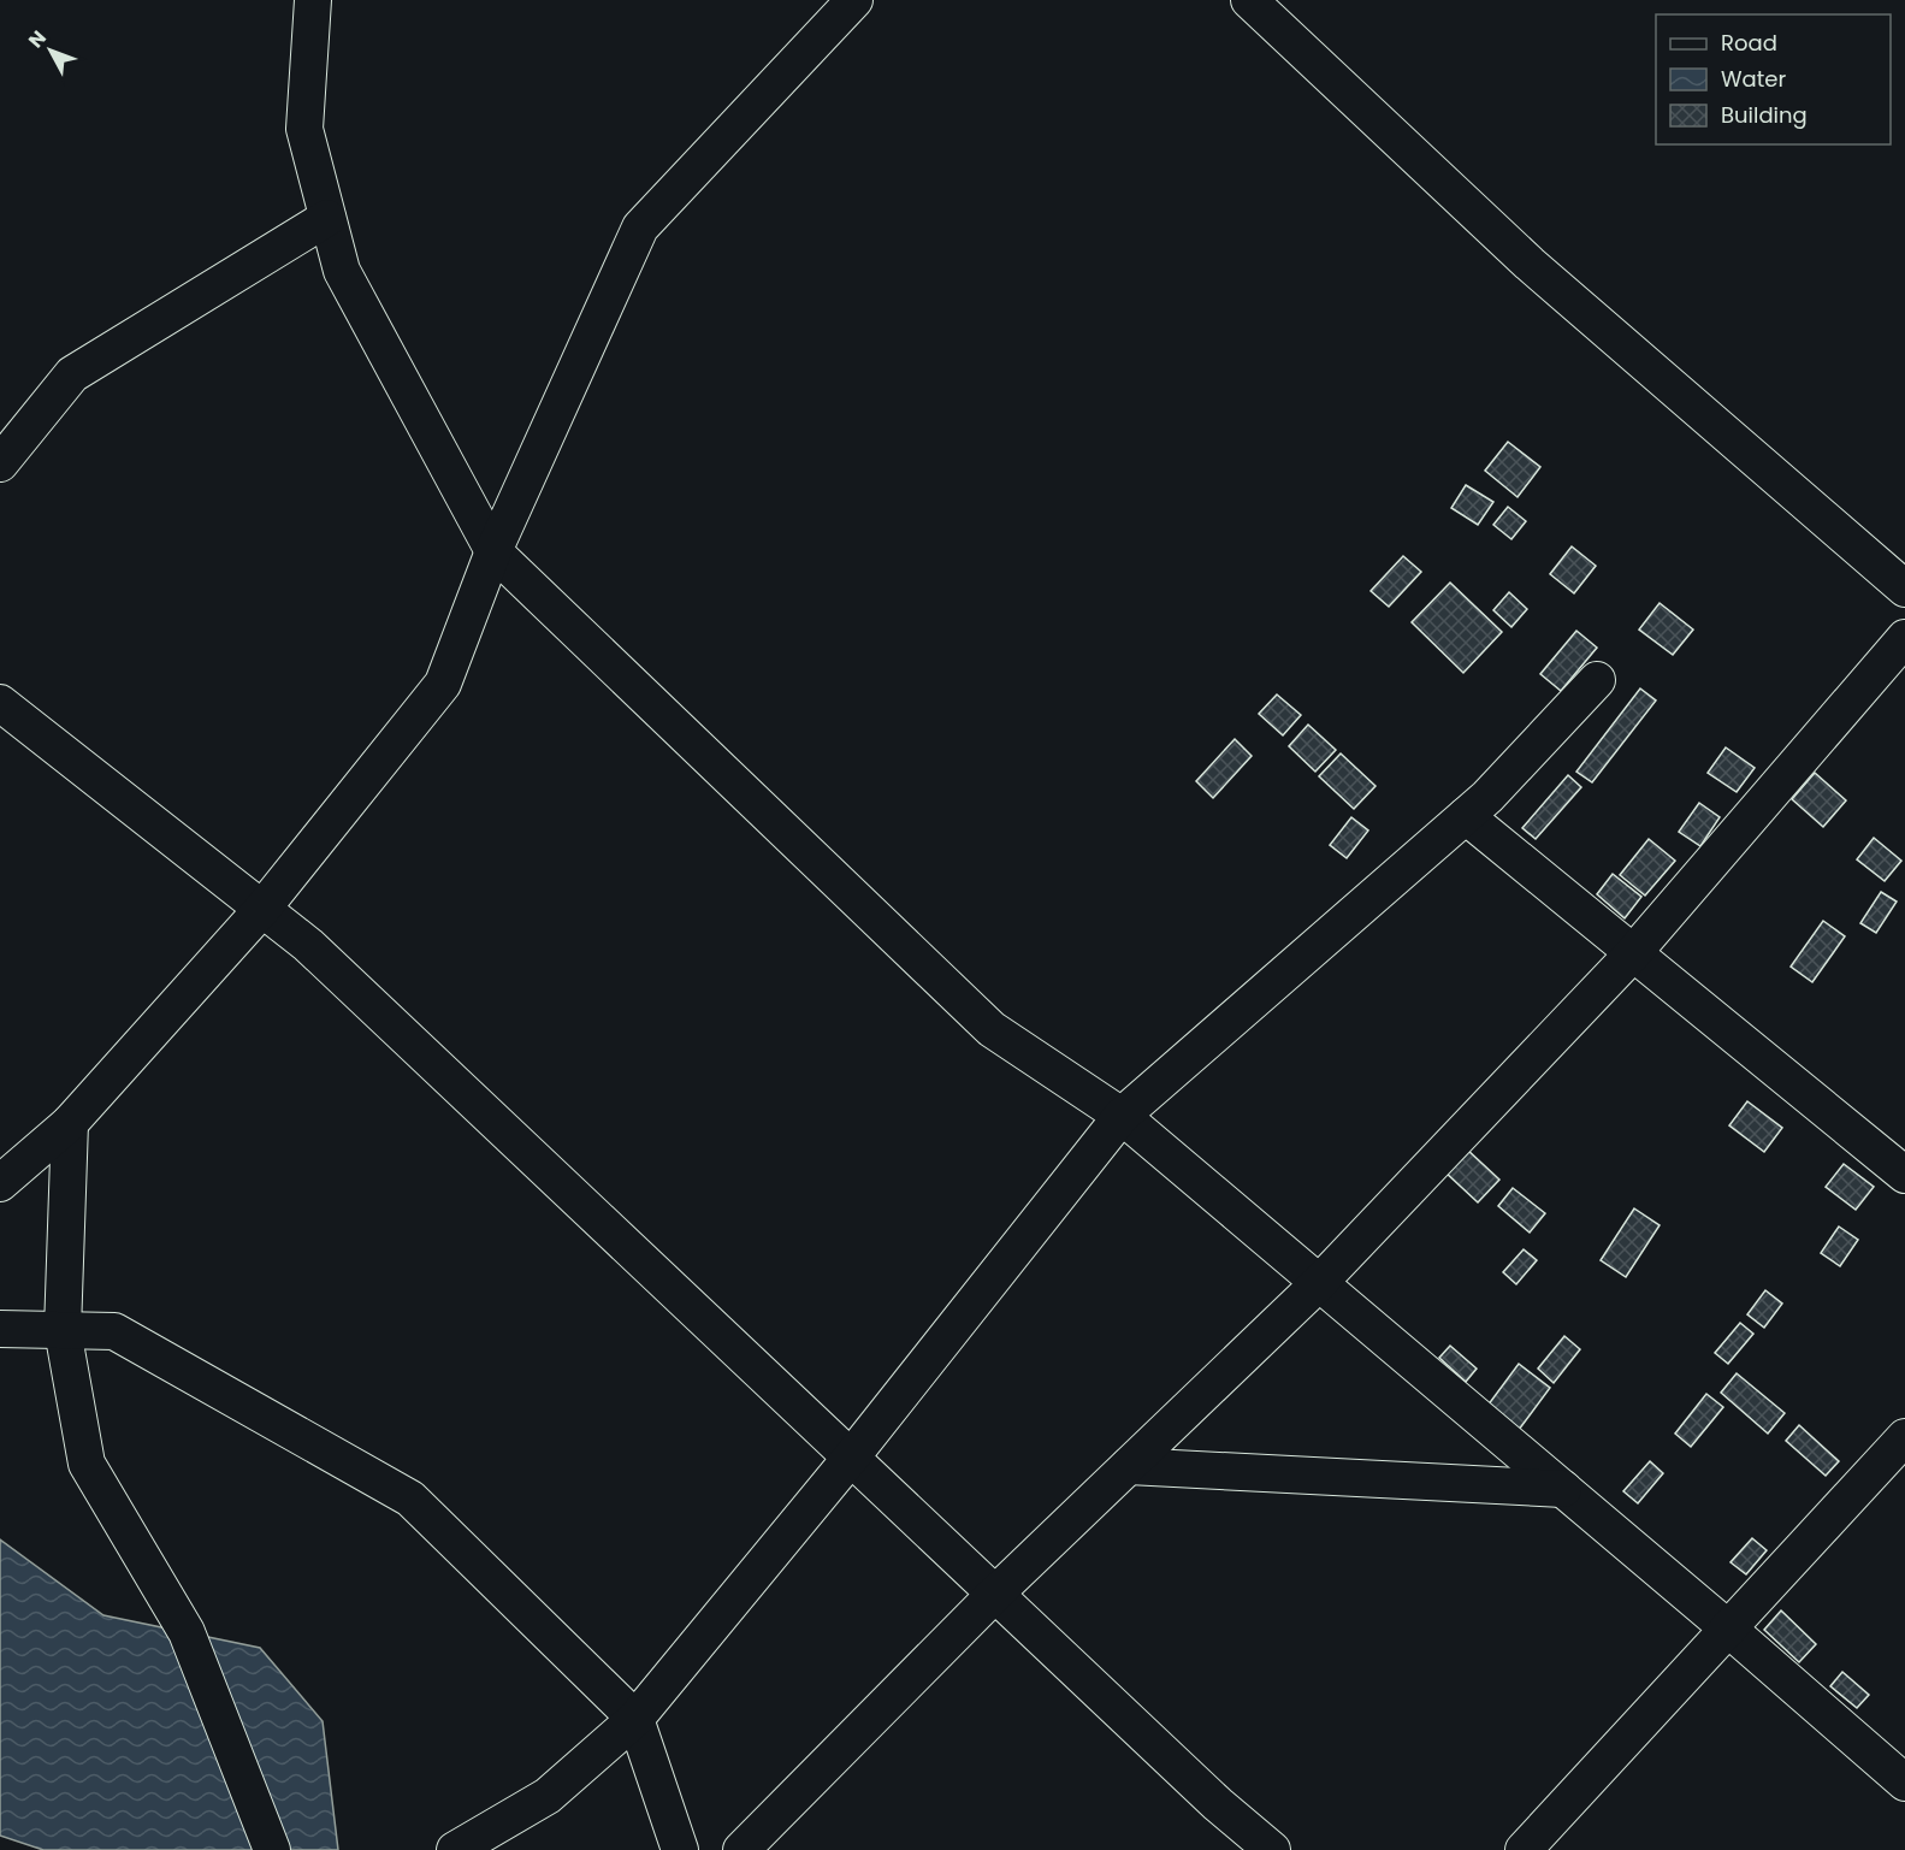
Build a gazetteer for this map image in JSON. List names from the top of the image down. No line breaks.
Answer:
{"legend":["Road","Water","Building"],"north":"top left"}
